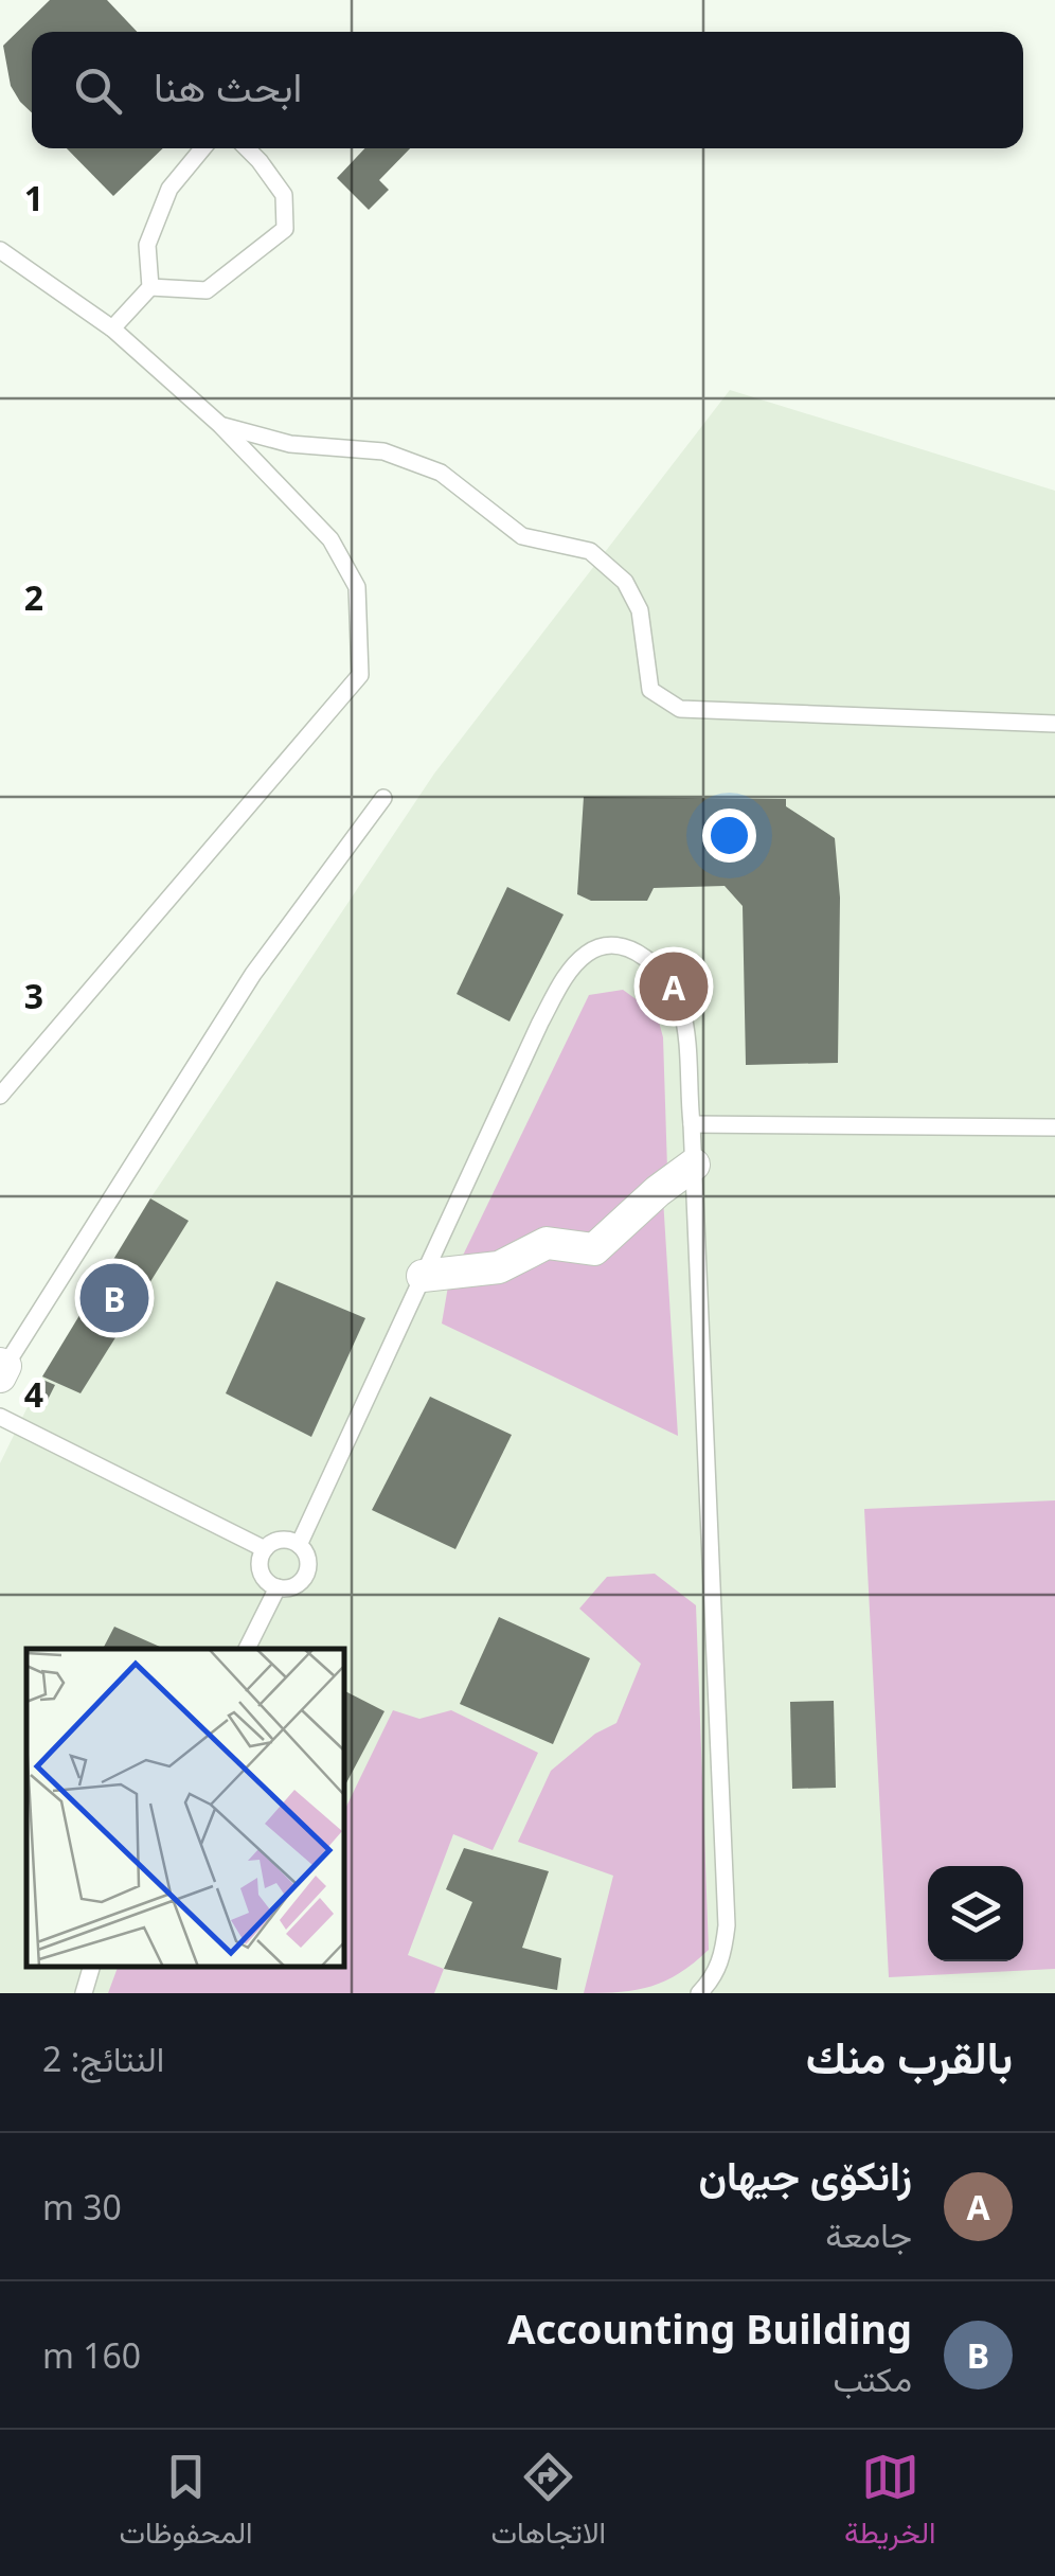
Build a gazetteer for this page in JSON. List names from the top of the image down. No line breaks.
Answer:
{"page":{"search":"ابحث هنا","pins":["A","B"],"heading":["بالقرب منك","النتائج: 2"],"list":[{"mark":"A","name":"زانکۆی جیھان","note":"جامعة","value":"30 m"},{"mark":"B","name":"Accounting Building","note":"مكتب","value":"160 m"}],"nav":["الخريطة","الاتجاهات","المحفوظات"]},"grid":{"rows":["1","2","3","4"]}}
